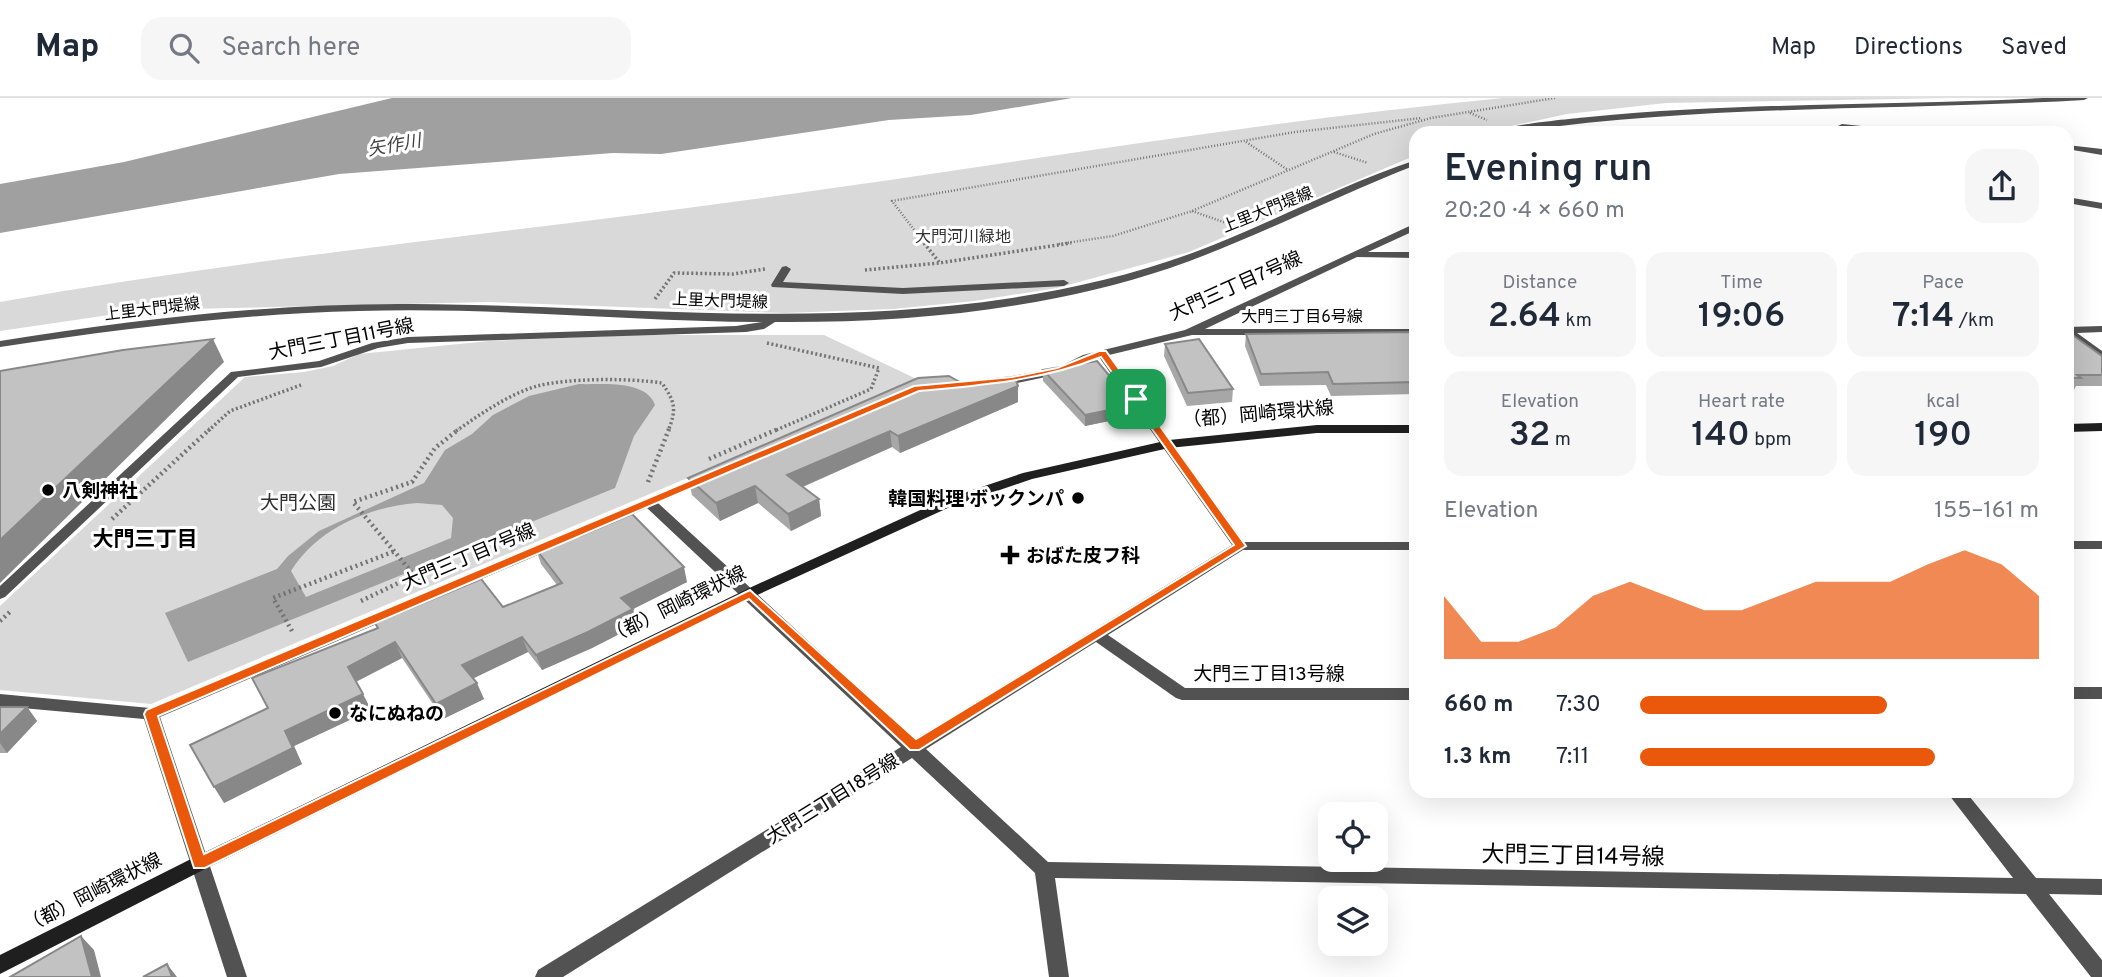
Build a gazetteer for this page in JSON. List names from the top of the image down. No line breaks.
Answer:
{"streets":{"street":["上里大門堤線","大門三丁目7号線","大門三丁目6号線","大門三丁目11号線","（都）岡崎環状線","大門三丁目13号線","大門三丁目18号線","大門三丁目14号線"]},"crossings":[["上里大門堤線","大門三丁目11号線"],["大門三丁目7号線","大門三丁目6号線"],["大門三丁目13号線","大門三丁目18号線"]],"districts":["大門三丁目"],"water":["矢作川"],"parks":["大門河川緑地","大門公園"],"places":{"other":["八剣神社","韓国料理 ボックンパ","なにぬねの"],"health":["おばた皮フ科"]},"page":{"header":"Map","search":"Search here","nav":["Map","Directions","Saved"],"heading":["Evening run","20:20 · 4 × 660 m"],"stats":[["Distance","2.64 km"],["Time","19:06"],["Pace","7:14 /km"],["Elevation","32 m"],["Heart rate","140 bpm"],["kcal","190"]],"chart":["Elevation","155–161 m"],"list":[{"name":"660 m","note":"7:30"},{"name":"1.3 km","note":"7:11"}]}}
